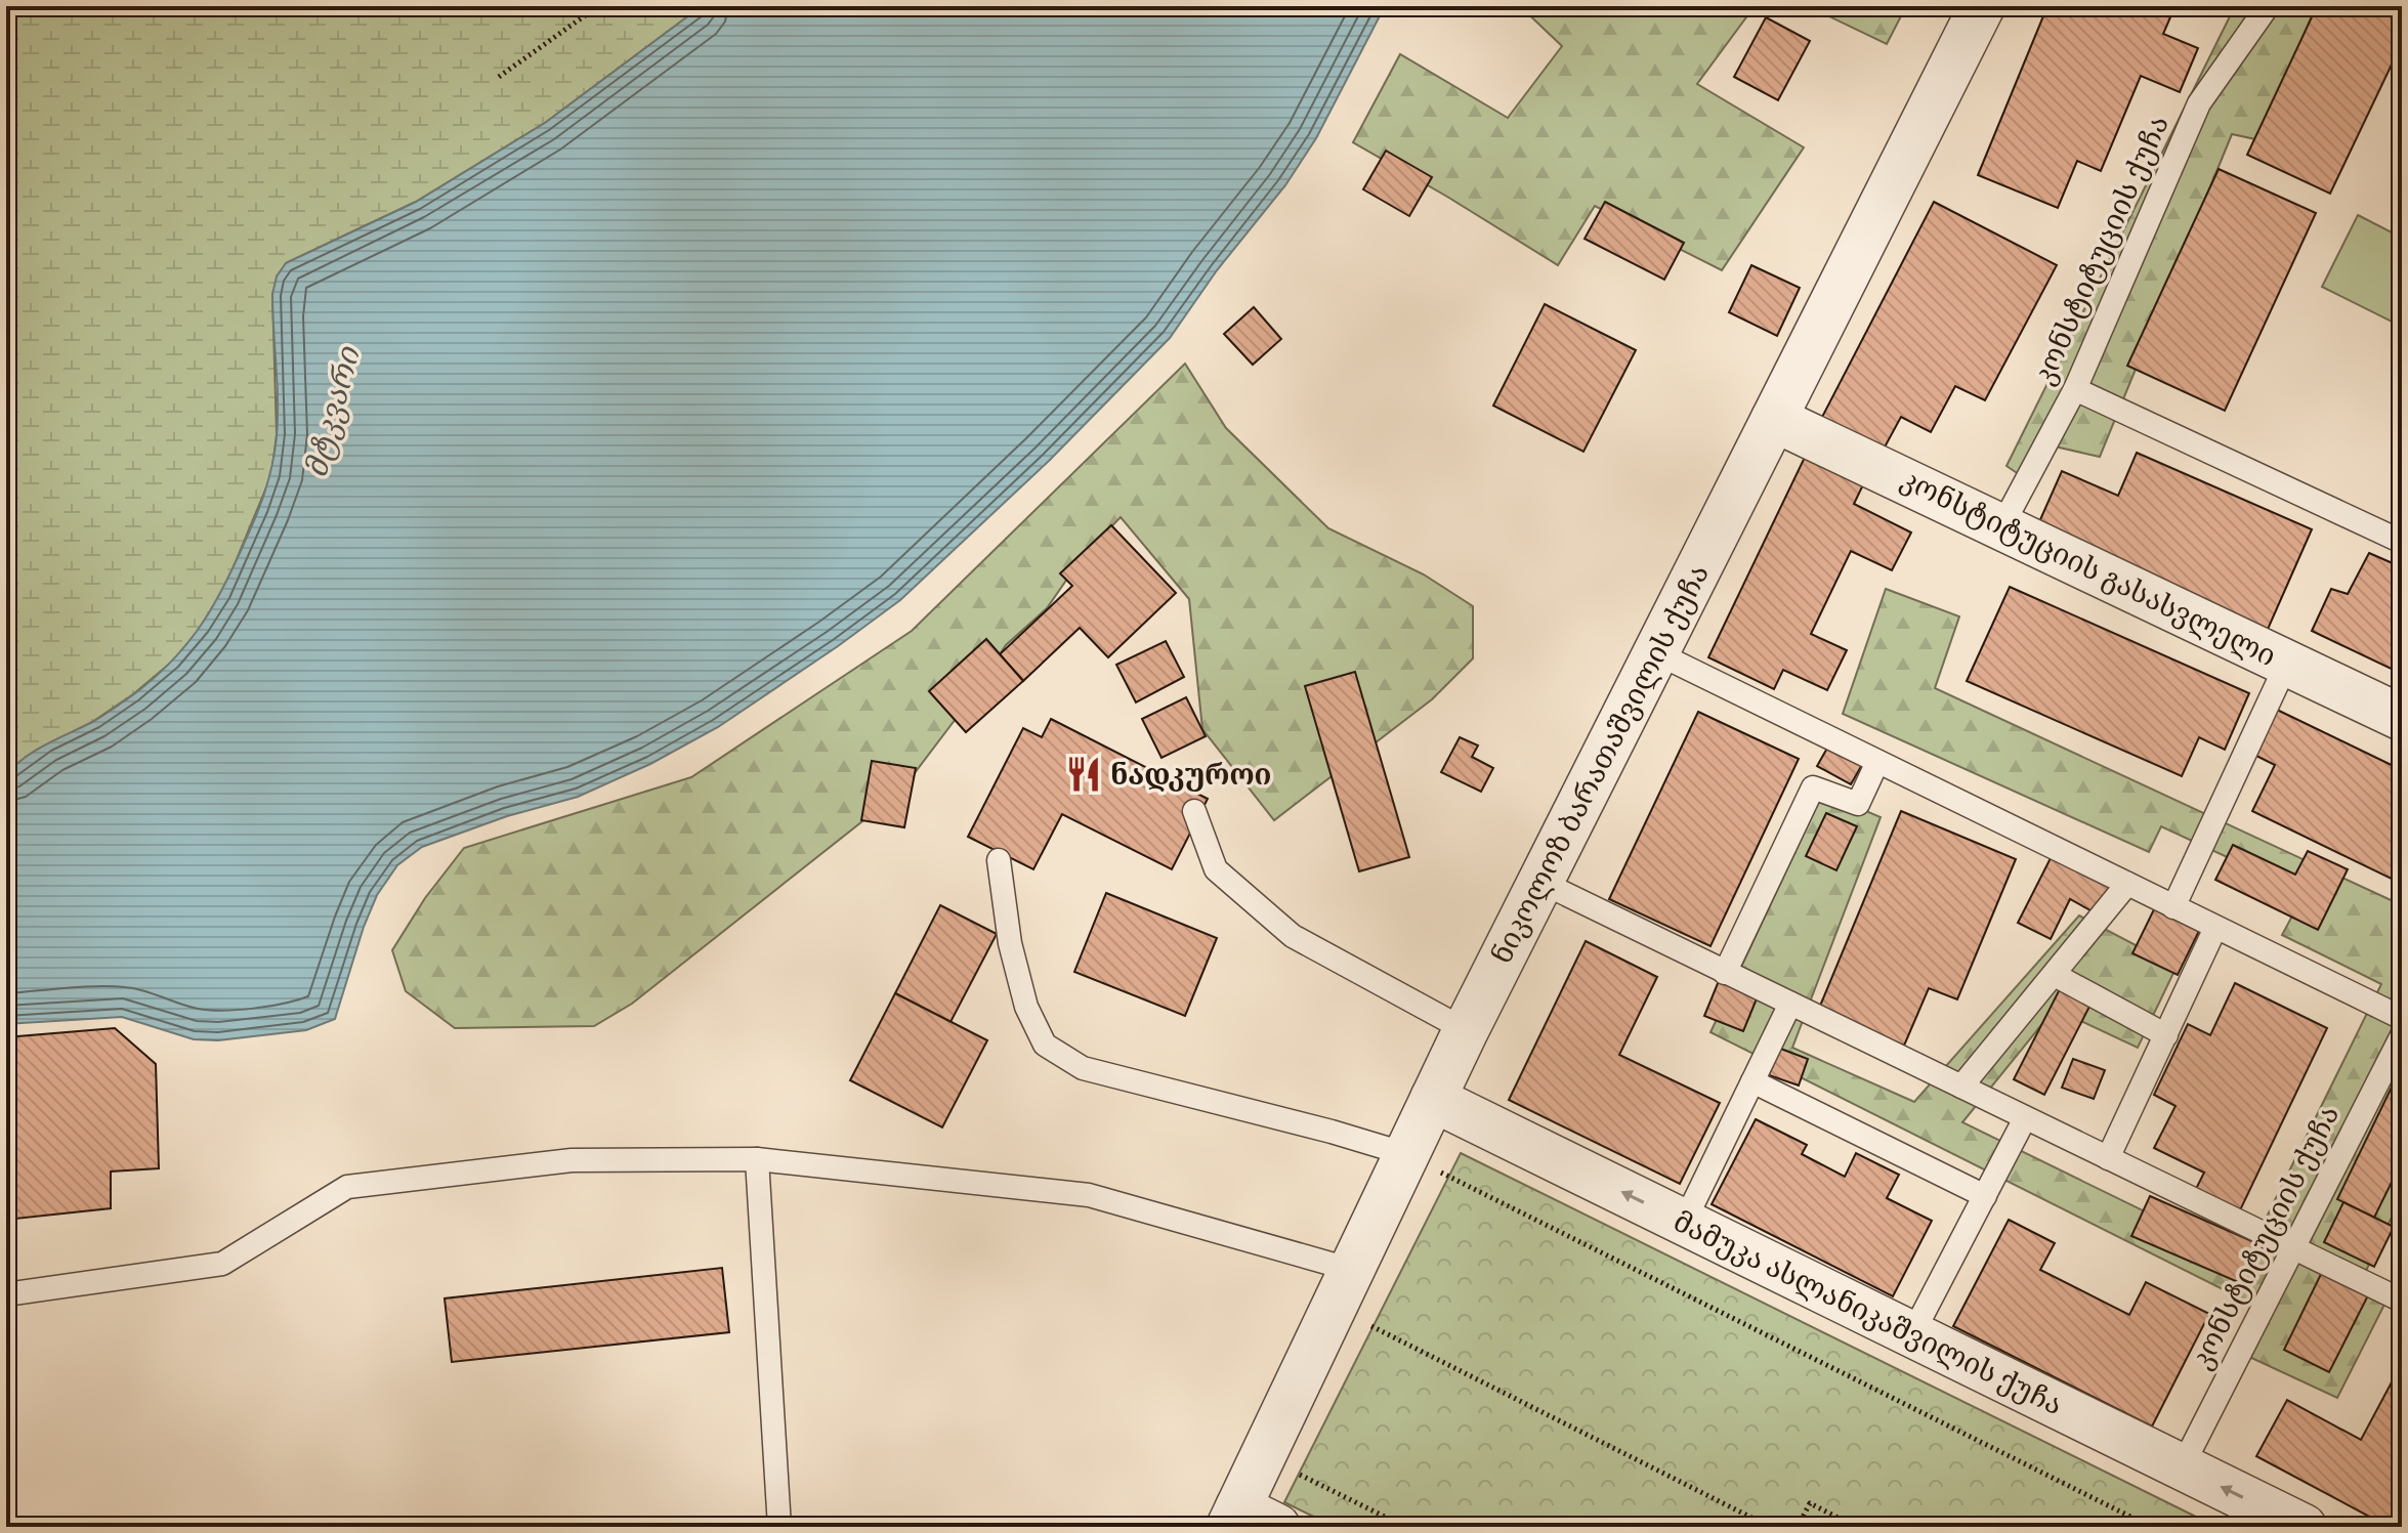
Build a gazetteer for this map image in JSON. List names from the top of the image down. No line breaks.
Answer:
{"streets":{"street":["კონსტიტუციის გასასვლელი","ნიკოლოზ ბარათაშვილის ქუჩა","მამუკა ასლანიკაშვილის ქუჩა"],"lane":["კონსტიტუციის ქუჩა"]},"crossings":[["კონსტიტუციის ქუჩა","კონსტიტუციის გასასვლელი"],["კონსტიტუციის ქუჩა","მამუკა ასლანიკაშვილის ქუჩა"],["კონსტიტუციის გასასვლელი","ნიკოლოზ ბარათაშვილის ქუჩა"],["ნიკოლოზ ბარათაშვილის ქუჩა","მამუკა ასლანიკაშვილის ქუჩა"]],"one_way":["მამუკა ასლანიკაშვილის ქუჩა"],"water":["მტკვარი"],"places":{"restaurant":["ნადკუროი"]}}
